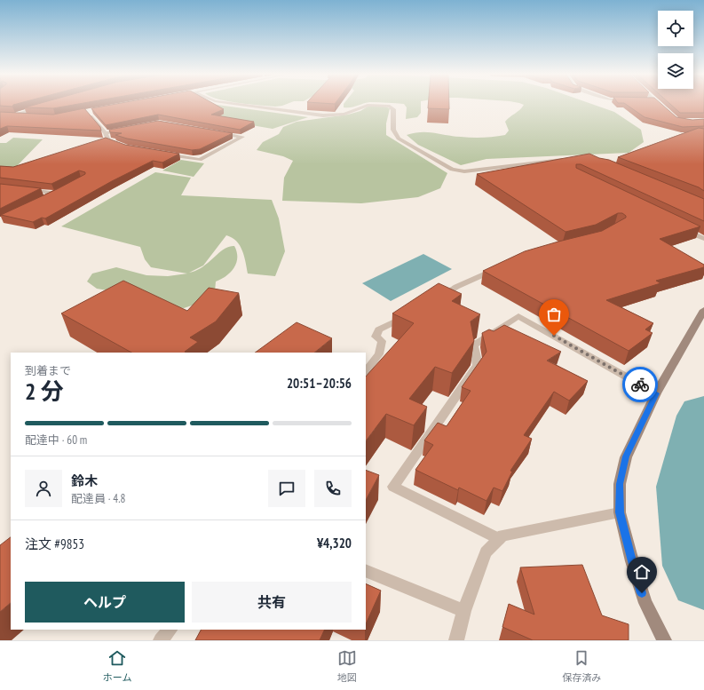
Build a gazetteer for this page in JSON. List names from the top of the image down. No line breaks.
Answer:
{"page":{"heading":["2 分","到着まで","20:51–20:56"],"panel":["鈴木","配達員 · 4.8","注文 #9853","¥4,320"],"bar":"配達中 · 60 m","buttons":["ヘルプ","共有"],"tabs":["ホーム","地図","保存済み"]}}
